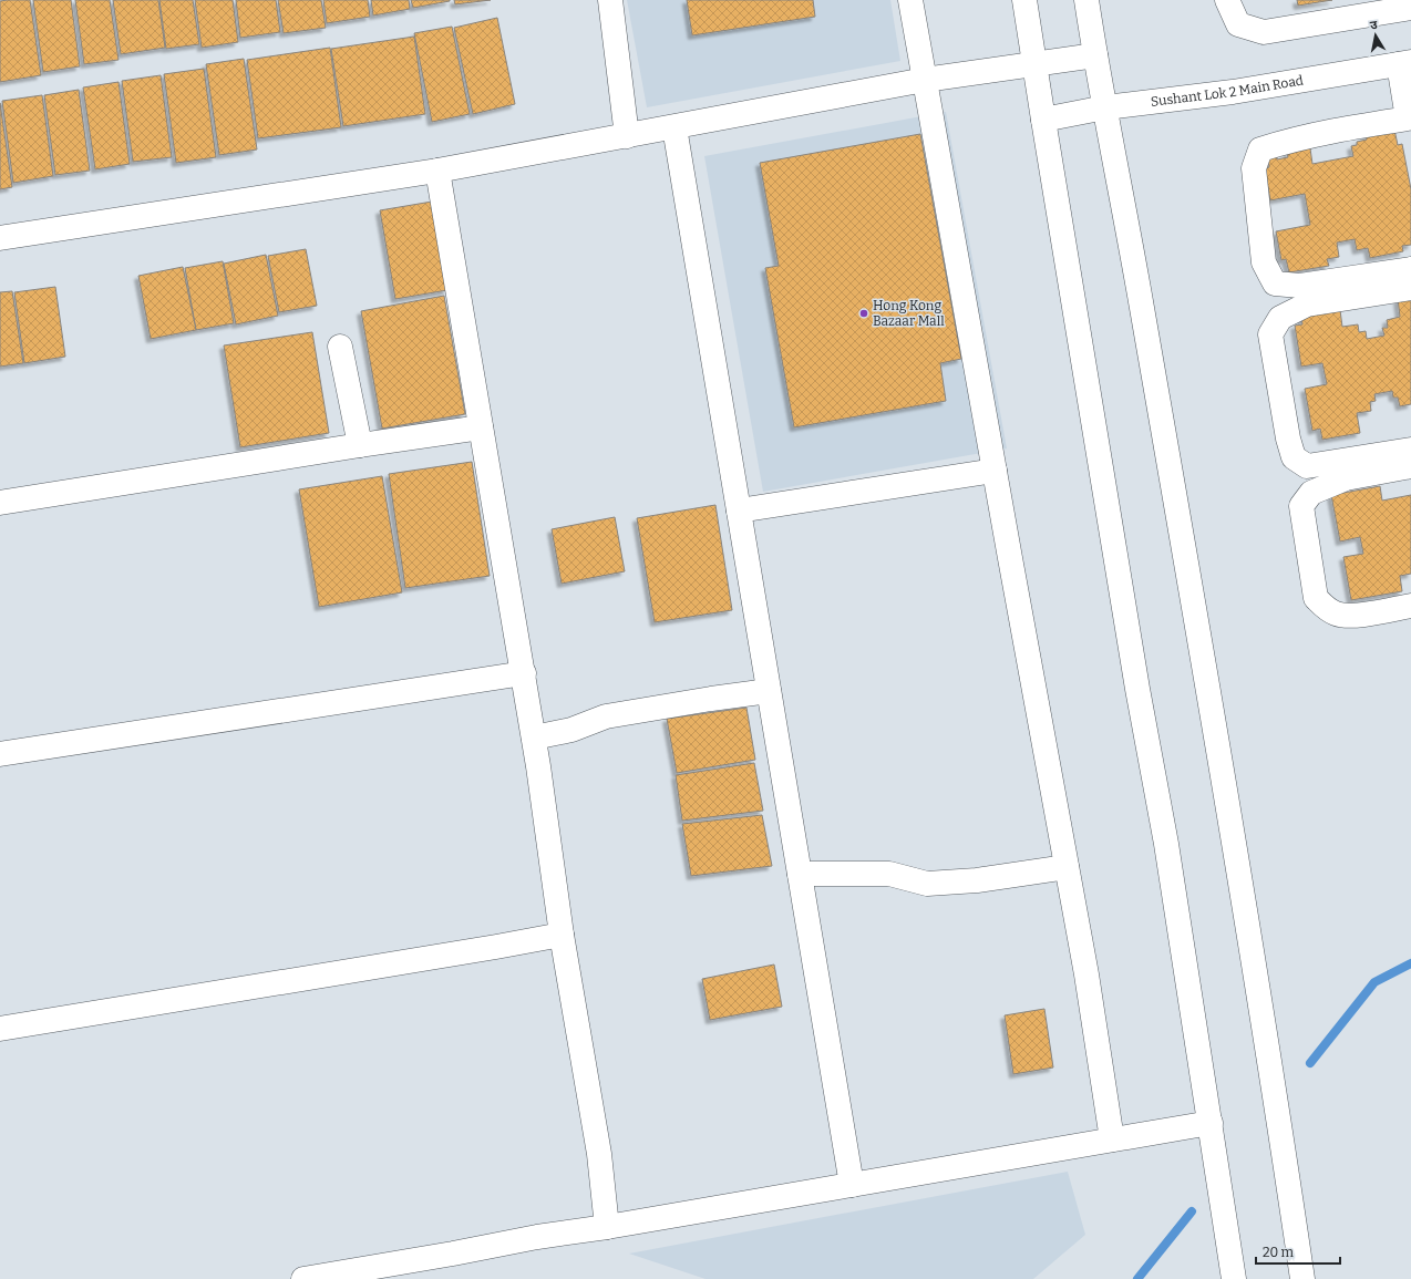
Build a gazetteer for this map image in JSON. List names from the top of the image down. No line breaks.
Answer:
{"streets":{"street":["Sushant Lok 2 Main Road"]},"places":["Hong Kong Bazaar Mall"],"scale_bar":"20 m","north":"top"}
